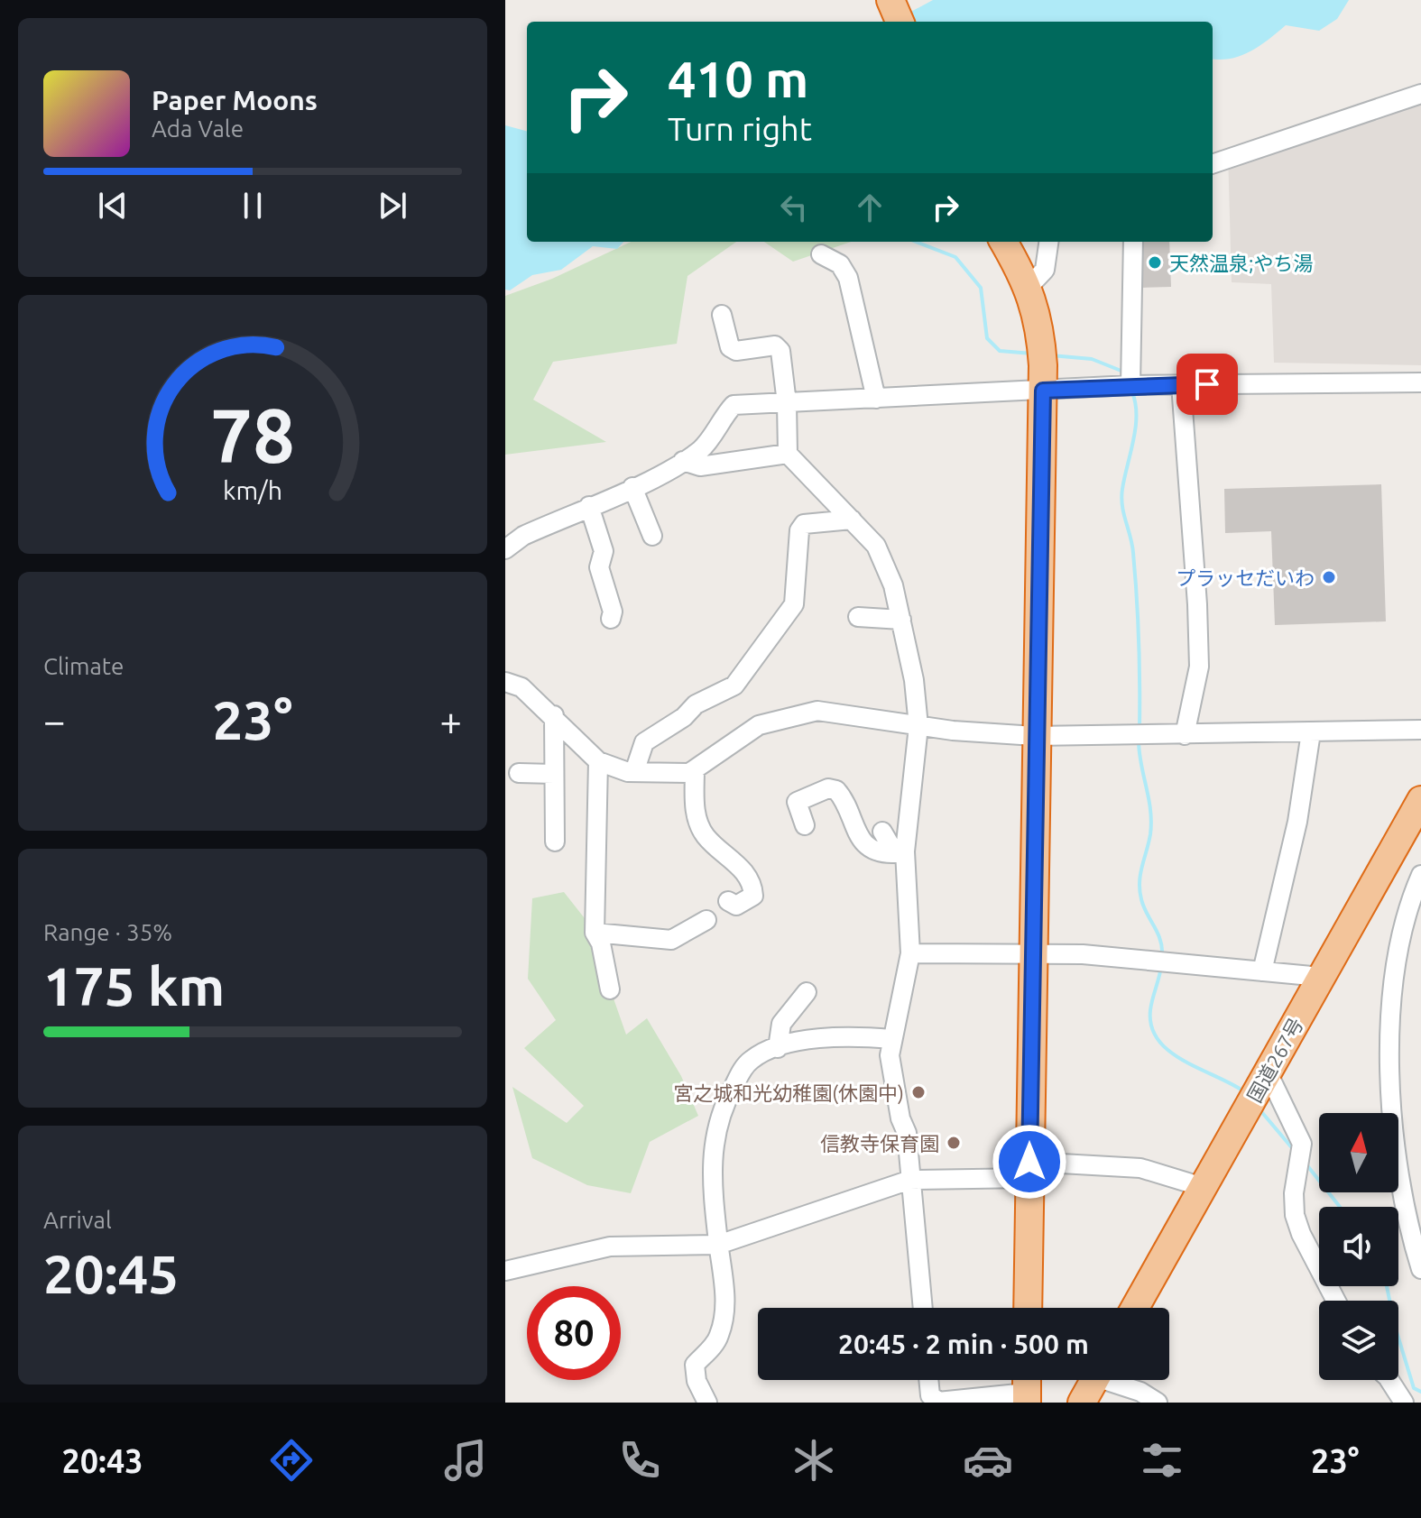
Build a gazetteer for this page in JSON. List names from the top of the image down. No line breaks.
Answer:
{"streets":{"highway":["国道267号"]},"places":["天然温泉;やち湯","プラッセだいわ","宮之城和光幼稚園(休園中)","信教寺保育園"],"north":"top","page":{"turn":["410 m","Turn right"],"song":["Paper Moons","Ada Vale"],"tile":["Climate",["Range · 35%","175 km"],["Arrival","20:45"]],"heat":["−","23°","+"],"limit":"80","trip":"20:45 · 2 min · 500 m","tabs":["20:43","23°"],"gauge":["78","km/h"]}}
